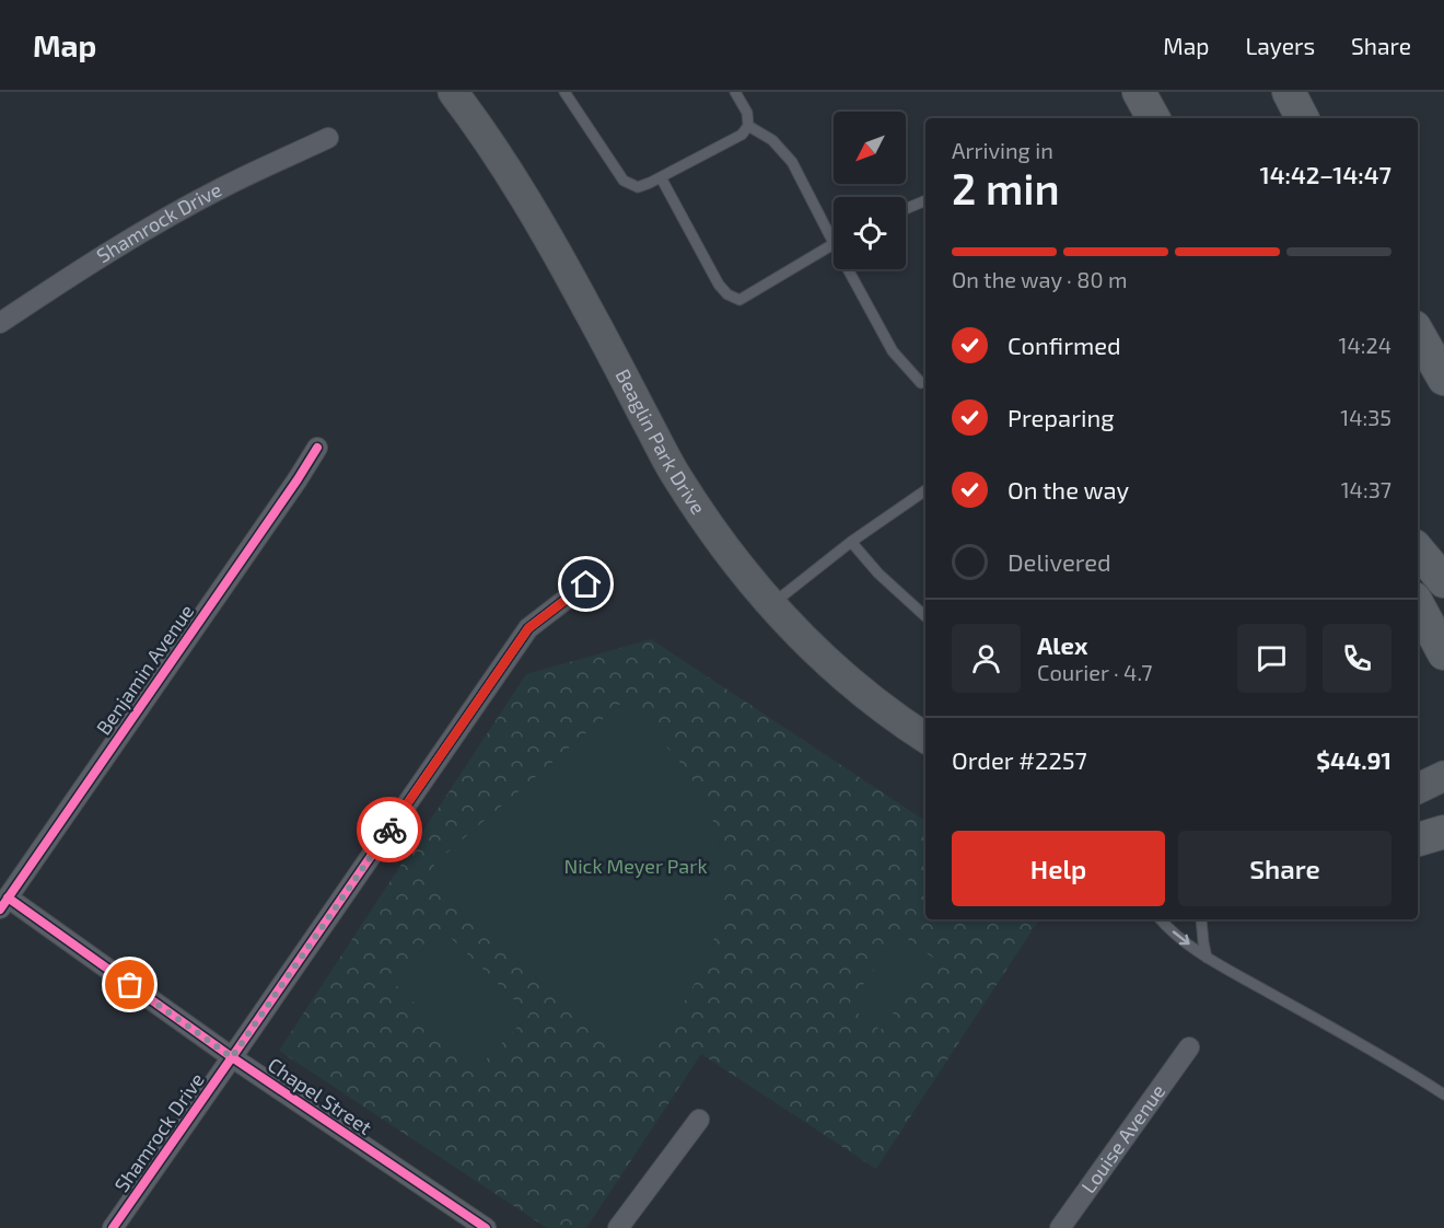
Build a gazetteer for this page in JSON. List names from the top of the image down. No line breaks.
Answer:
{"streets":{"main road":["Beaglin Park Drive"],"street":["Shamrock Drive","Benjamin Avenue","Chapel Street","Louise Avenue"]},"crossings":[["Shamrock Drive","Chapel Street"],["Benjamin Avenue","Chapel Street"]],"parks":["Nick Meyer Park"],"north":"bottom left","page":{"header":"Map","nav":["Map","Layers","Share"],"heading":["2 min","Arriving in","14:42–14:47"],"panel":["Alex","Courier · 4.7","Order #2257","$44.91"],"bar":"On the way · 80 m","list":[["Confirmed","14:24"],["Preparing","14:35"],["On the way","14:37"],"Delivered"],"buttons":["Help","Share"]}}
